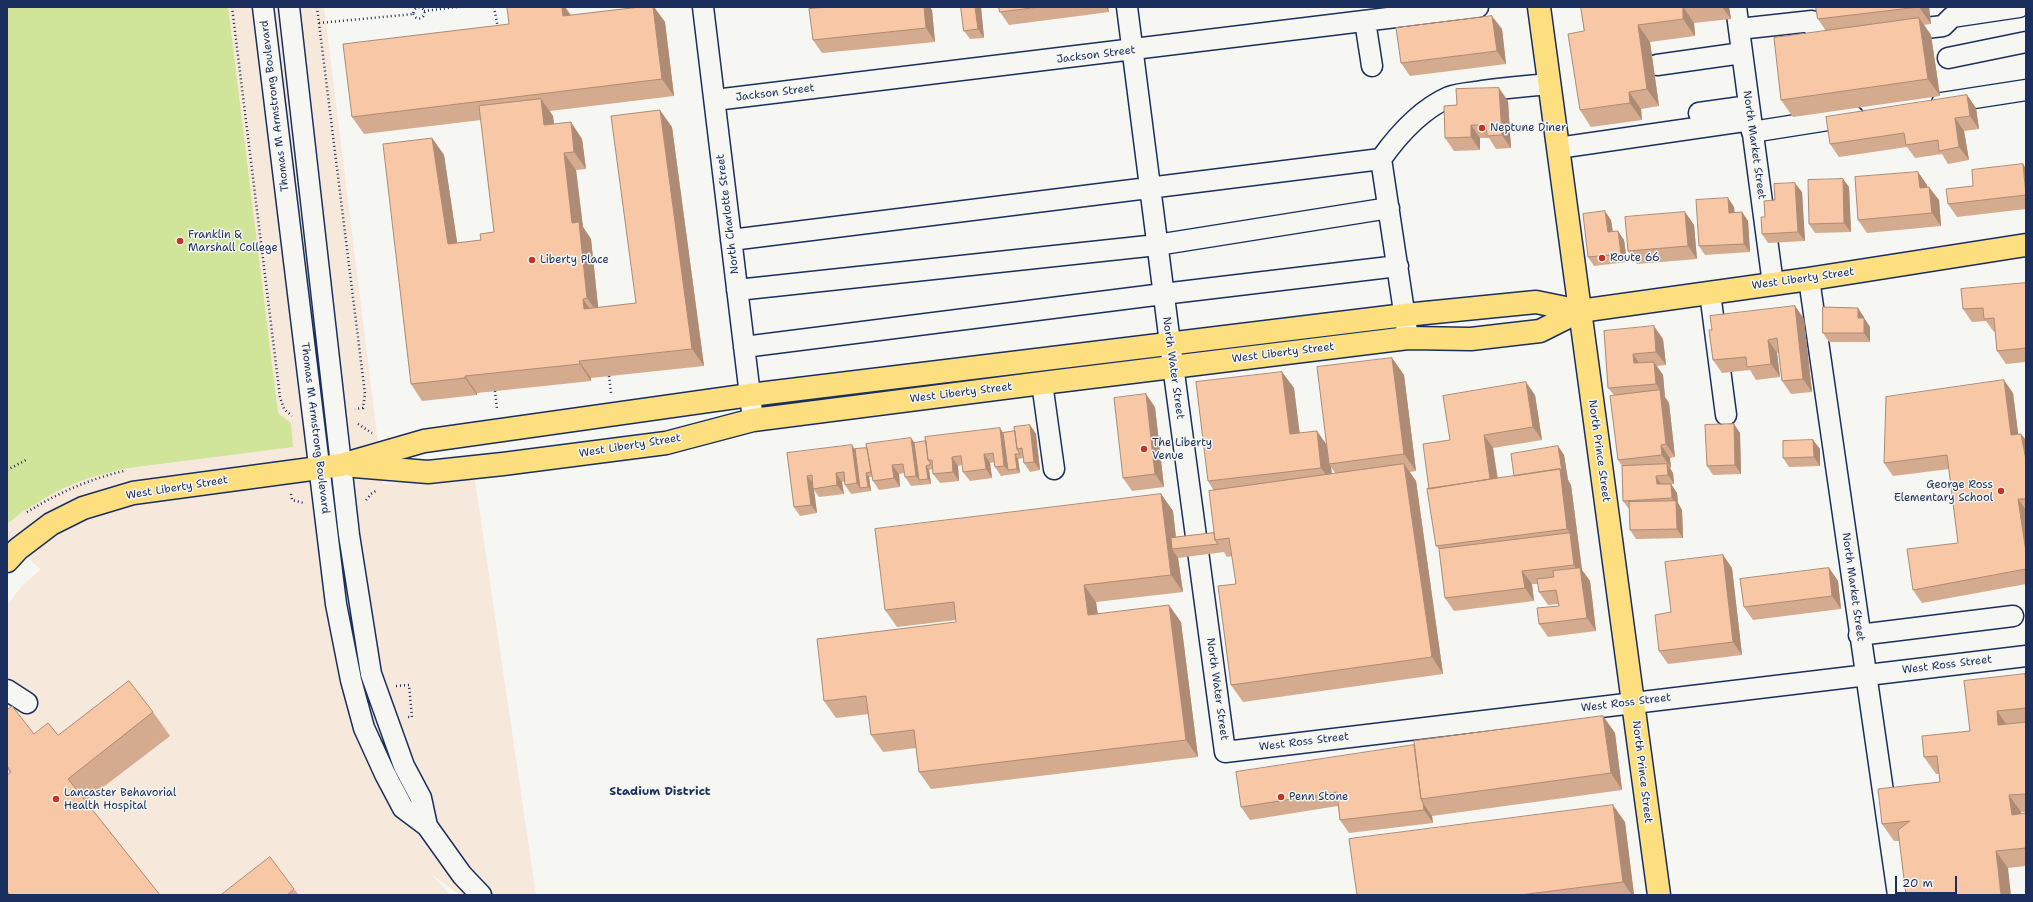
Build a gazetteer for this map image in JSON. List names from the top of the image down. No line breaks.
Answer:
{"streets":{"main road":["West Liberty Street","North Prince Street"],"street":["Jackson Street","Thomas M Armstrong Boulevard","North Market Street","North Charlotte Street","North Water Street","West Ross Street"]},"crossings":[["Jackson Street","North Charlotte Street"],["Jackson Street","North Water Street"],["Thomas M Armstrong Boulevard","West Liberty Street"],["North Market Street","West Liberty Street"],["North Market Street","West Ross Street"],["North Charlotte Street","West Liberty Street"],["West Liberty Street","North Water Street"],["West Liberty Street","North Prince Street"],["North Water Street","West Ross Street"],["North Prince Street","West Ross Street"]],"districts":["Stadium District"],"places":["Neptune Diner","Franklin & Marshall College","Route 66","Liberty Place","The Liberty Venue","George Ross Elementary School","Penn Stone","Lancaster Behavorial Health Hospital"],"scale_bar":"20 m"}
